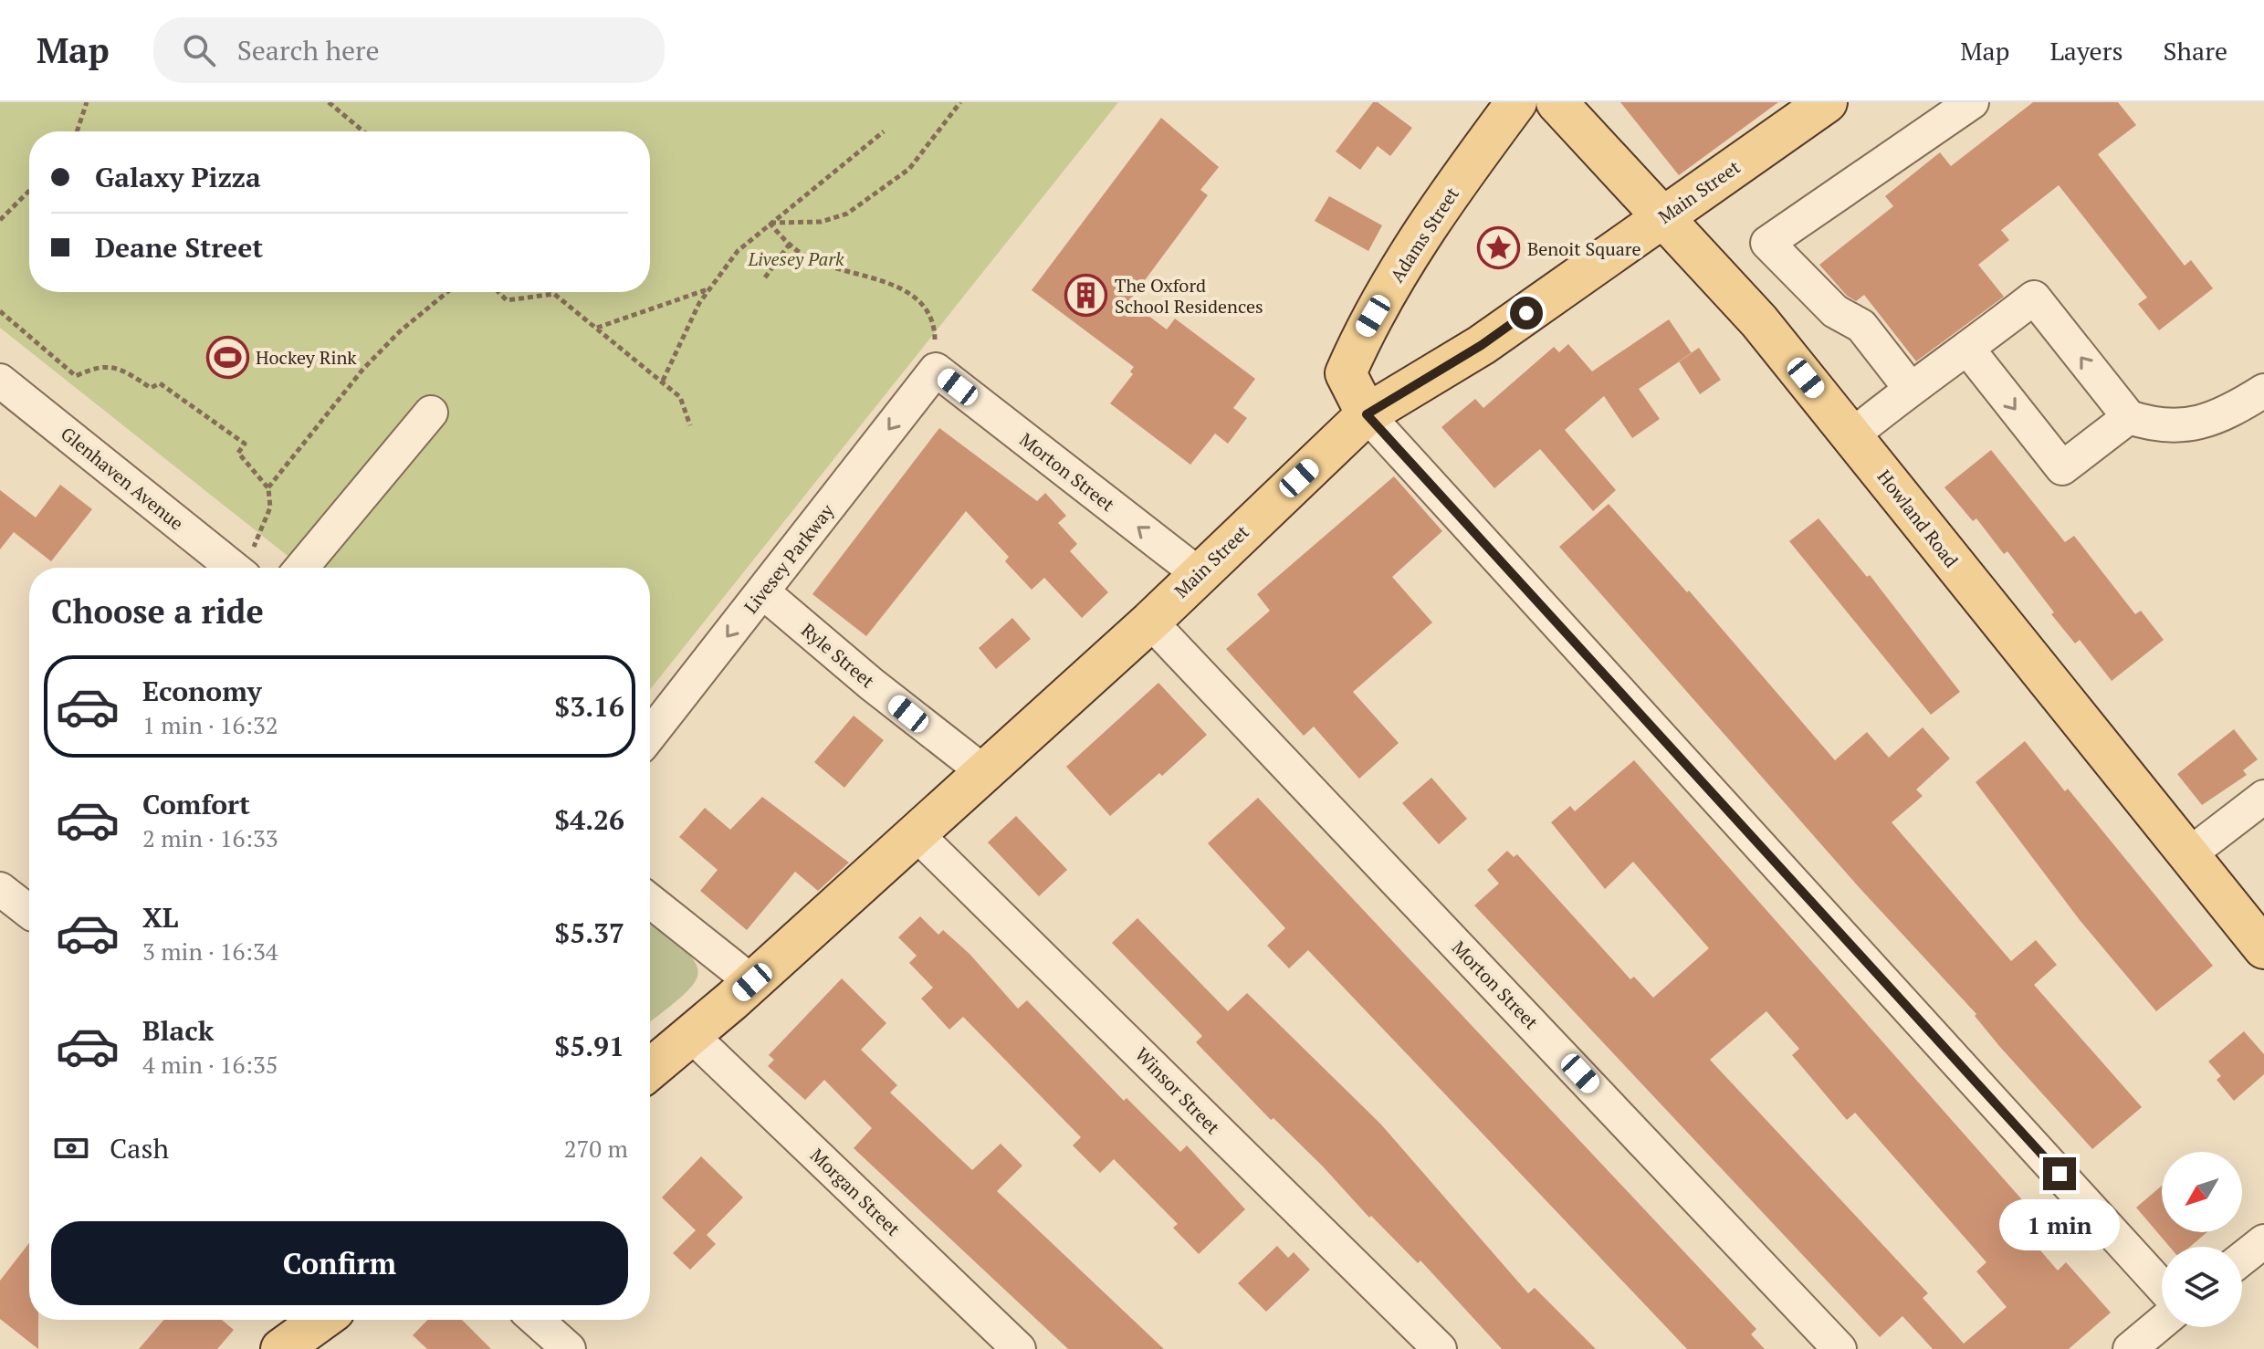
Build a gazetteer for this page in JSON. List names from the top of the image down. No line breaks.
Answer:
{"streets":{"main road":["Main Street","Adams Street","Howland Road"],"street":["Morton Street","Glenhaven Avenue","Livesey Parkway","Ryle Street","Winsor Street","Morgan Street"]},"crossings":[["Main Street","Adams Street"],["Main Street","Morton Street"],["Main Street","Howland Road"],["Main Street","Ryle Street"],["Main Street","Winsor Street"],["Main Street","Morgan Street"],["Morton Street","Livesey Parkway"],["Livesey Parkway","Ryle Street"]],"one_way":["Livesey Parkway"],"parks":["Livesey Park"],"places":{"place":["Benoit Square"],"building":["The Oxford School Residences"],"sports":["Hockey Rink"]},"north":"bottom left","page":{"header":"Map","search":"Search here","nav":["Map","Layers","Share"],"banner":["Galaxy Pizza","Deane Street"],"heading":"Choose a ride","list":[{"name":"Economy","note":"1 min · 16:32","value":"$3.16"},{"name":"Comfort","note":"2 min · 16:33","value":"$4.26"},{"name":"XL","note":"3 min · 16:34","value":"$5.37"},{"name":"Black","note":"4 min · 16:35","value":"$5.91"}],"pay":["Cash","270 m"],"bubble":"1 min","buttons":"Confirm"}}
